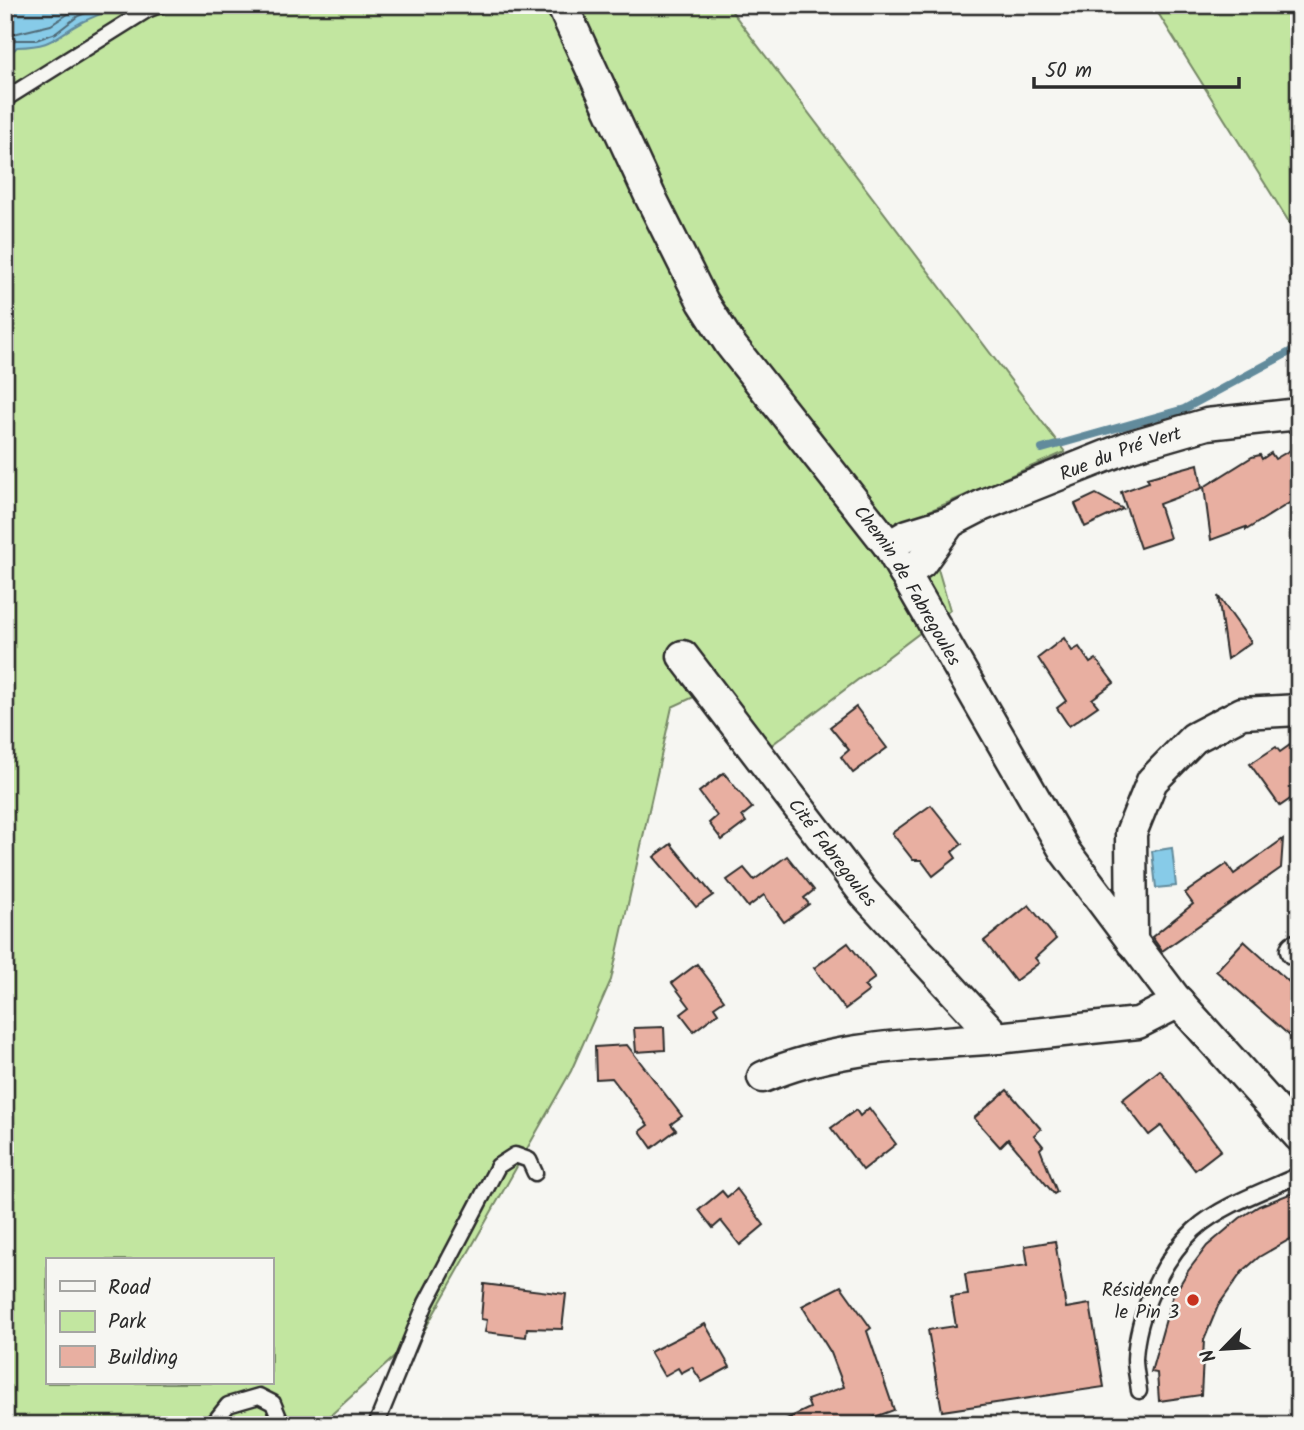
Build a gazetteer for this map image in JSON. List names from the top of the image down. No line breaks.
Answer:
{"streets":{"street":["Rue du Pré Vert","Chemin de Fabregoules","Cité Fabregoules"]},"crossings":[["Rue du Pré Vert","Chemin de Fabregoules"]],"places":["Résidence le Pin 3"],"legend":["Road","Park","Building"],"scale_bar":"50 m","north":"bottom left"}
